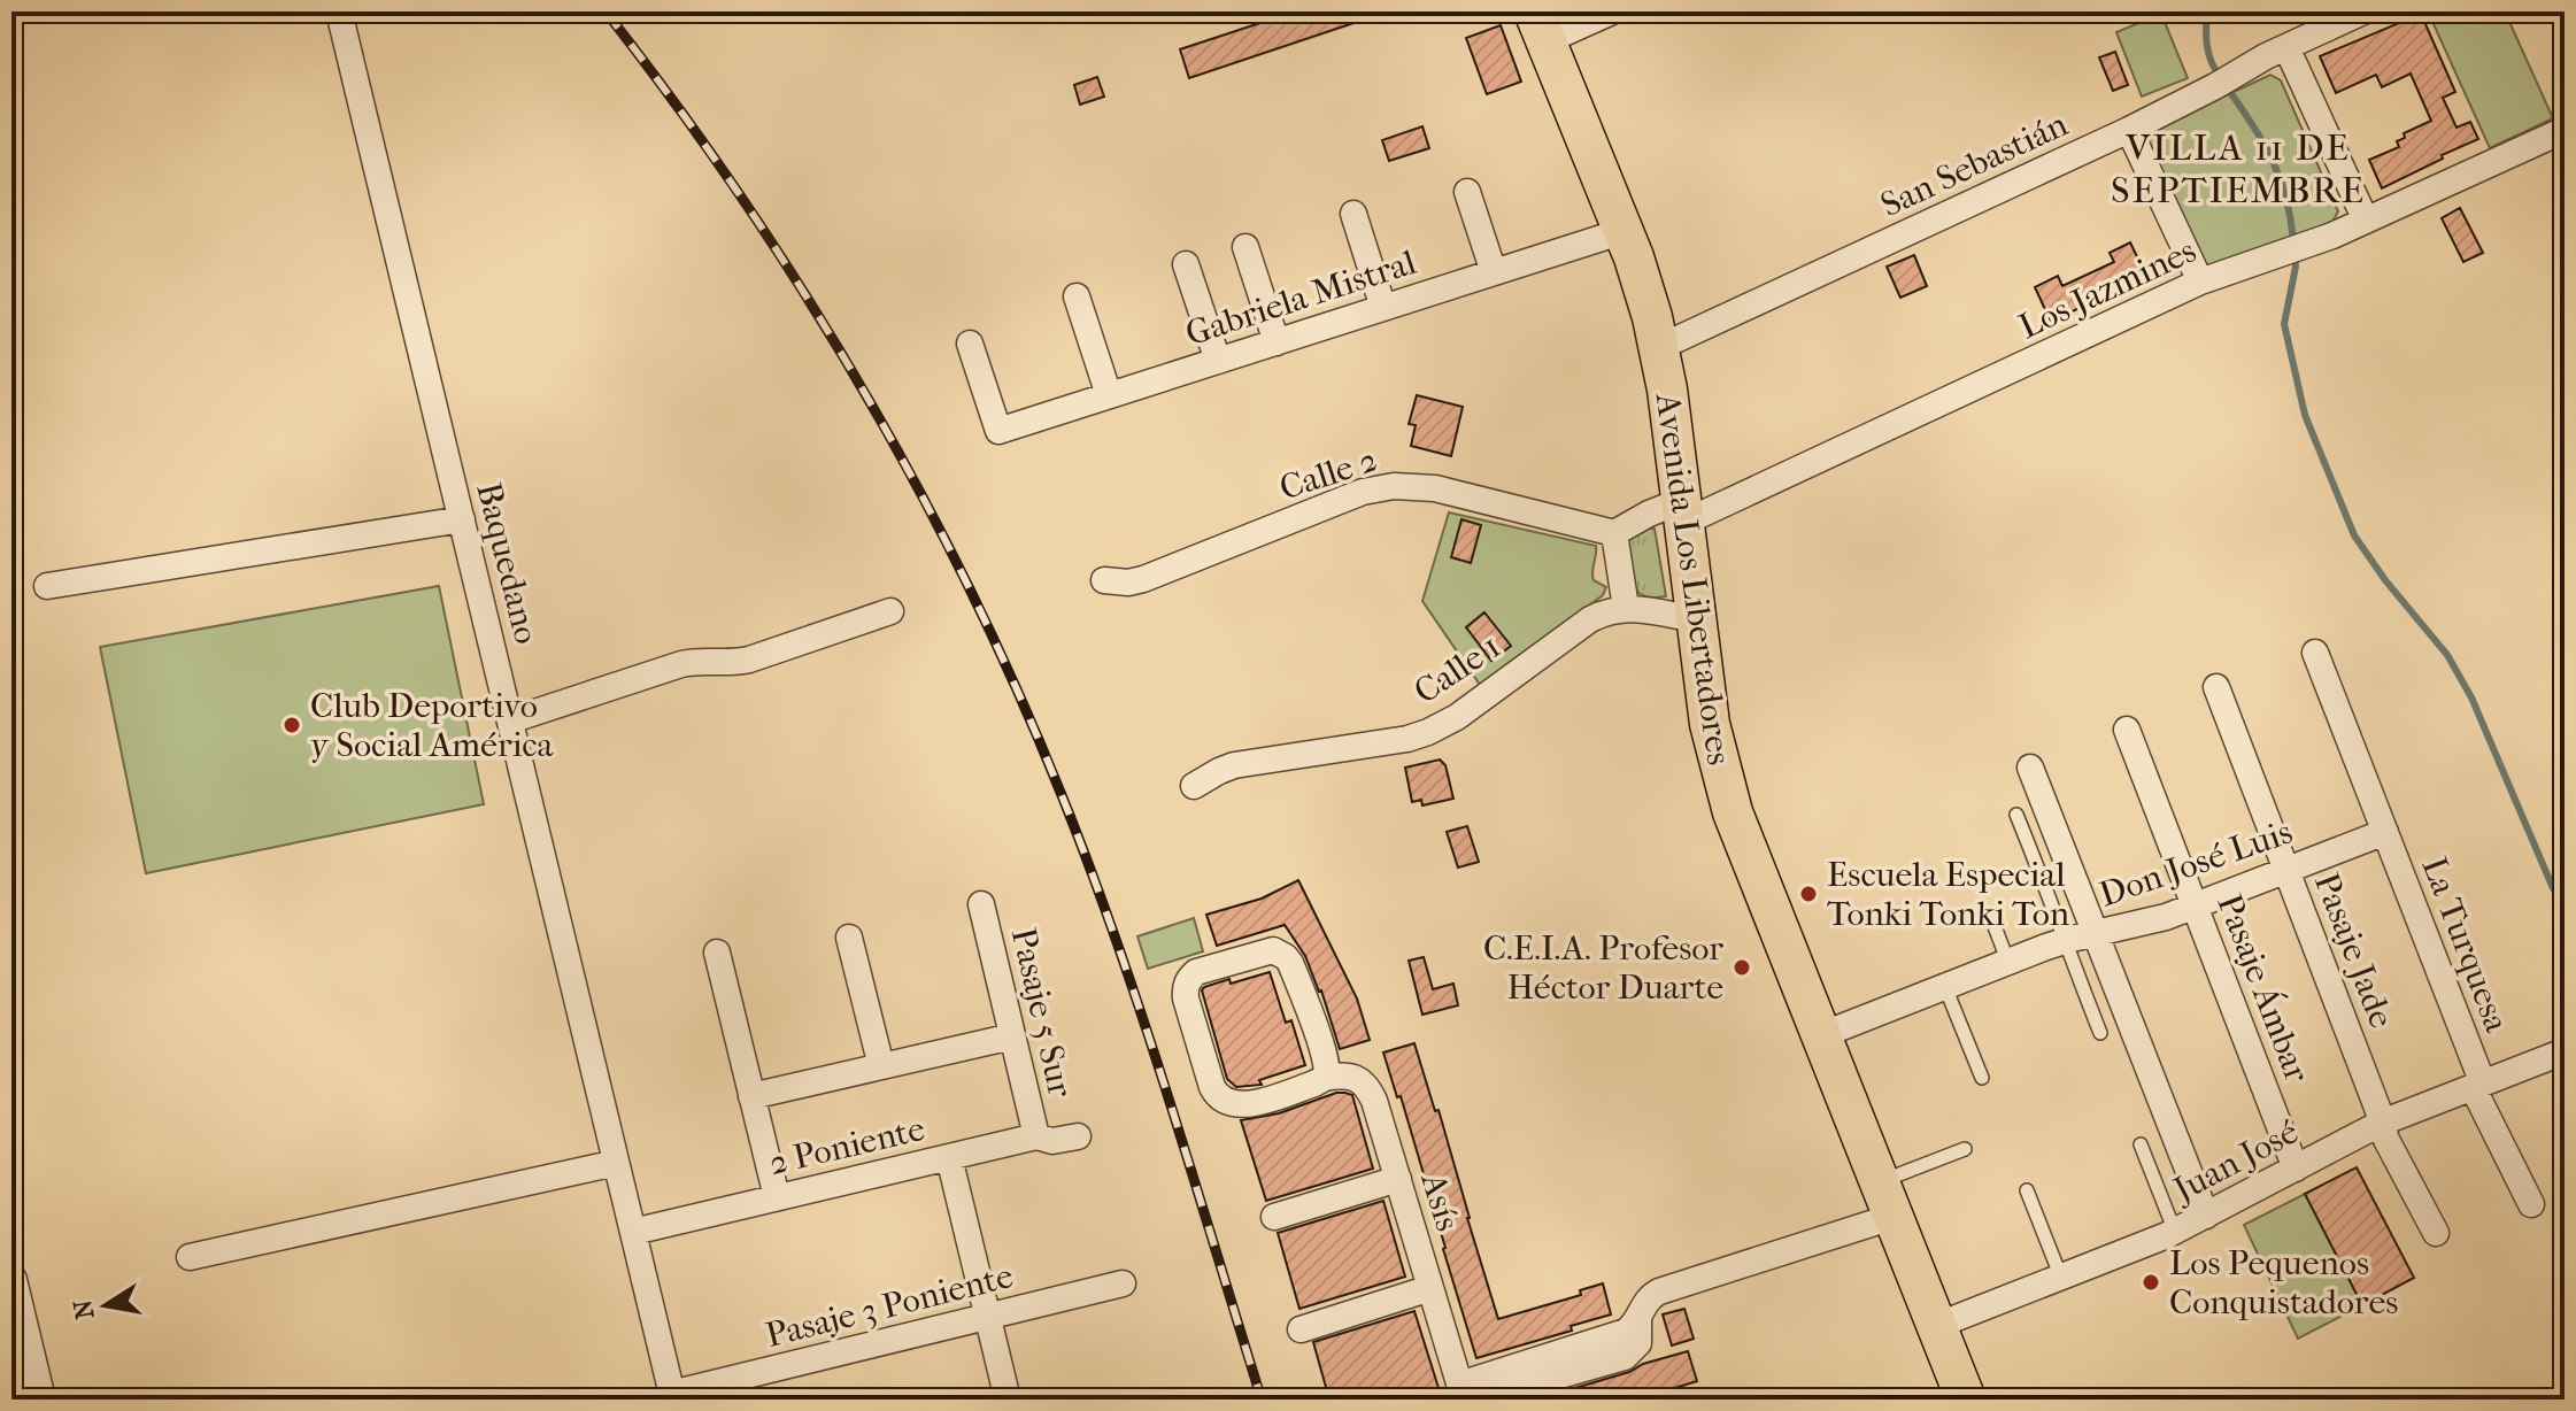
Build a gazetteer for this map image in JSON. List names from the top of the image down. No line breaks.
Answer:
{"streets":{"main road":["Avenida Los Libertadores"],"street":["San Sebastián","Los Jazmines","Gabriela Mistral","Calle 2","Baquedano","Calle 1","Don José Luis","La Turquesa","Pasaje Jade","Pasaje Ámbar","Pasaje 5 Sur","2 Poniente","Juan José","Asís","Pasaje 3 Poniente"]},"crossings":[["San Sebastián","Avenida Los Libertadores"],["Los Jazmines","Avenida Los Libertadores"],["Gabriela Mistral","Avenida Los Libertadores"],["Baquedano","2 Poniente"],["Baquedano","Pasaje 3 Poniente"],["Avenida Los Libertadores","Don José Luis"],["Avenida Los Libertadores","Juan José"],["Avenida Los Libertadores","Asís"],["Don José Luis","La Turquesa"],["Don José Luis","Pasaje Jade"],["Don José Luis","Pasaje Ámbar"],["La Turquesa","Juan José"],["Pasaje Jade","Juan José"],["Pasaje Ámbar","Juan José"],["Pasaje 5 Sur","2 Poniente"]],"districts":["VILLA 11 DE SEPTIEMBRE"],"places":["Club Deportivo y Social América","Escuela Especial Tonki Tonki Ton","C.E.I.A. Profesor Héctor Duarte","Los Pequenos Conquistadores"],"north":"left"}
